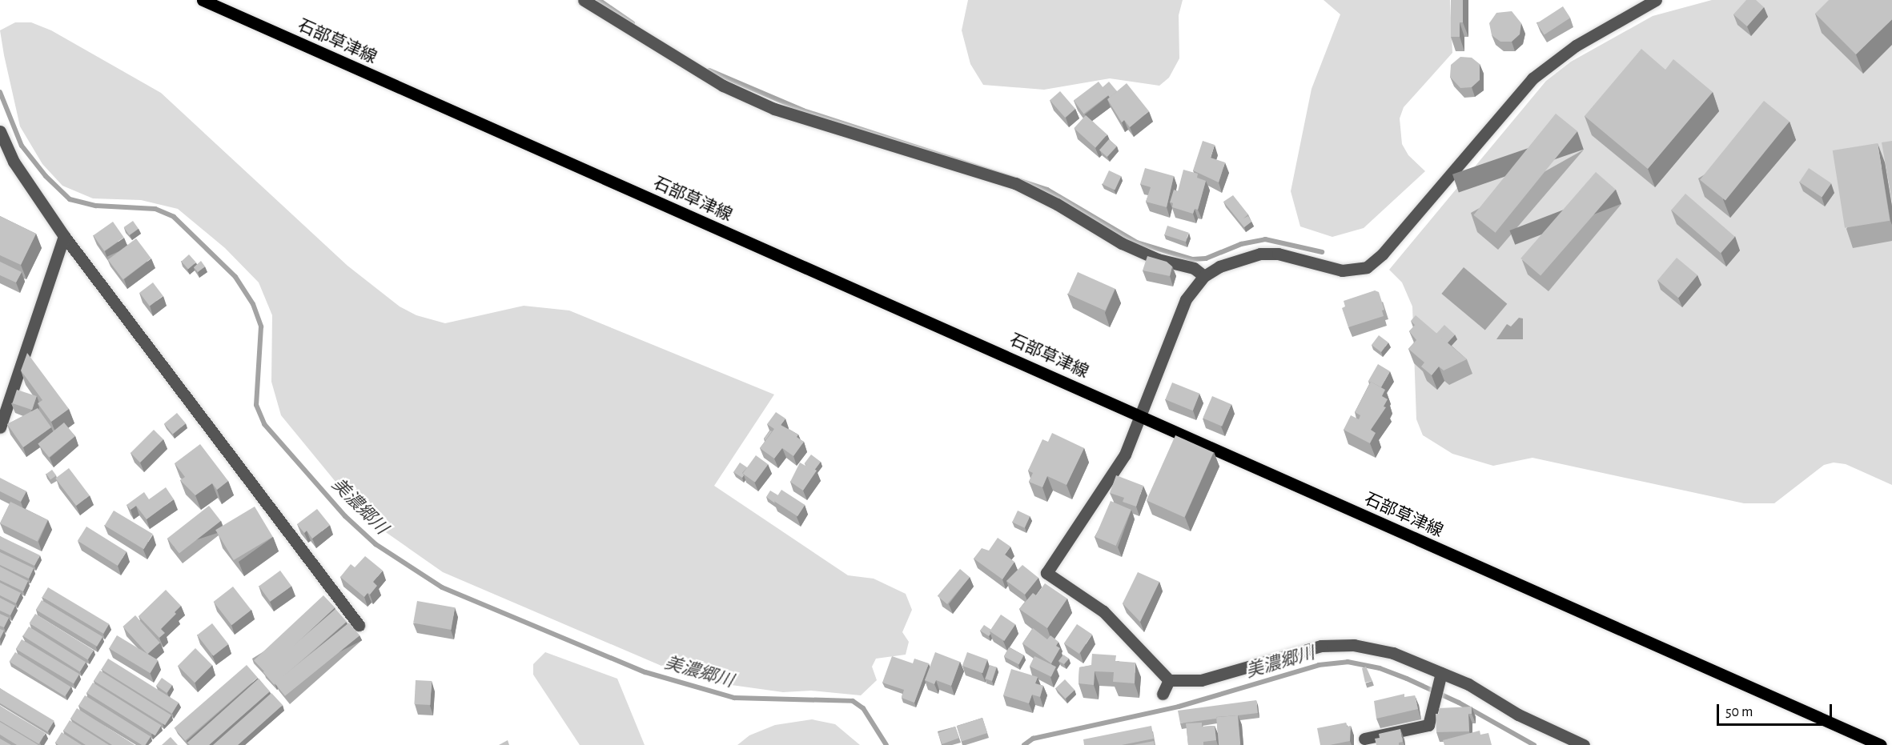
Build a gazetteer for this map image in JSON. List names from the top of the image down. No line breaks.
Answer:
{"streets":{"main road":["石部草津線"]},"water":["美濃郷川"],"scale_bar":"50 m"}
